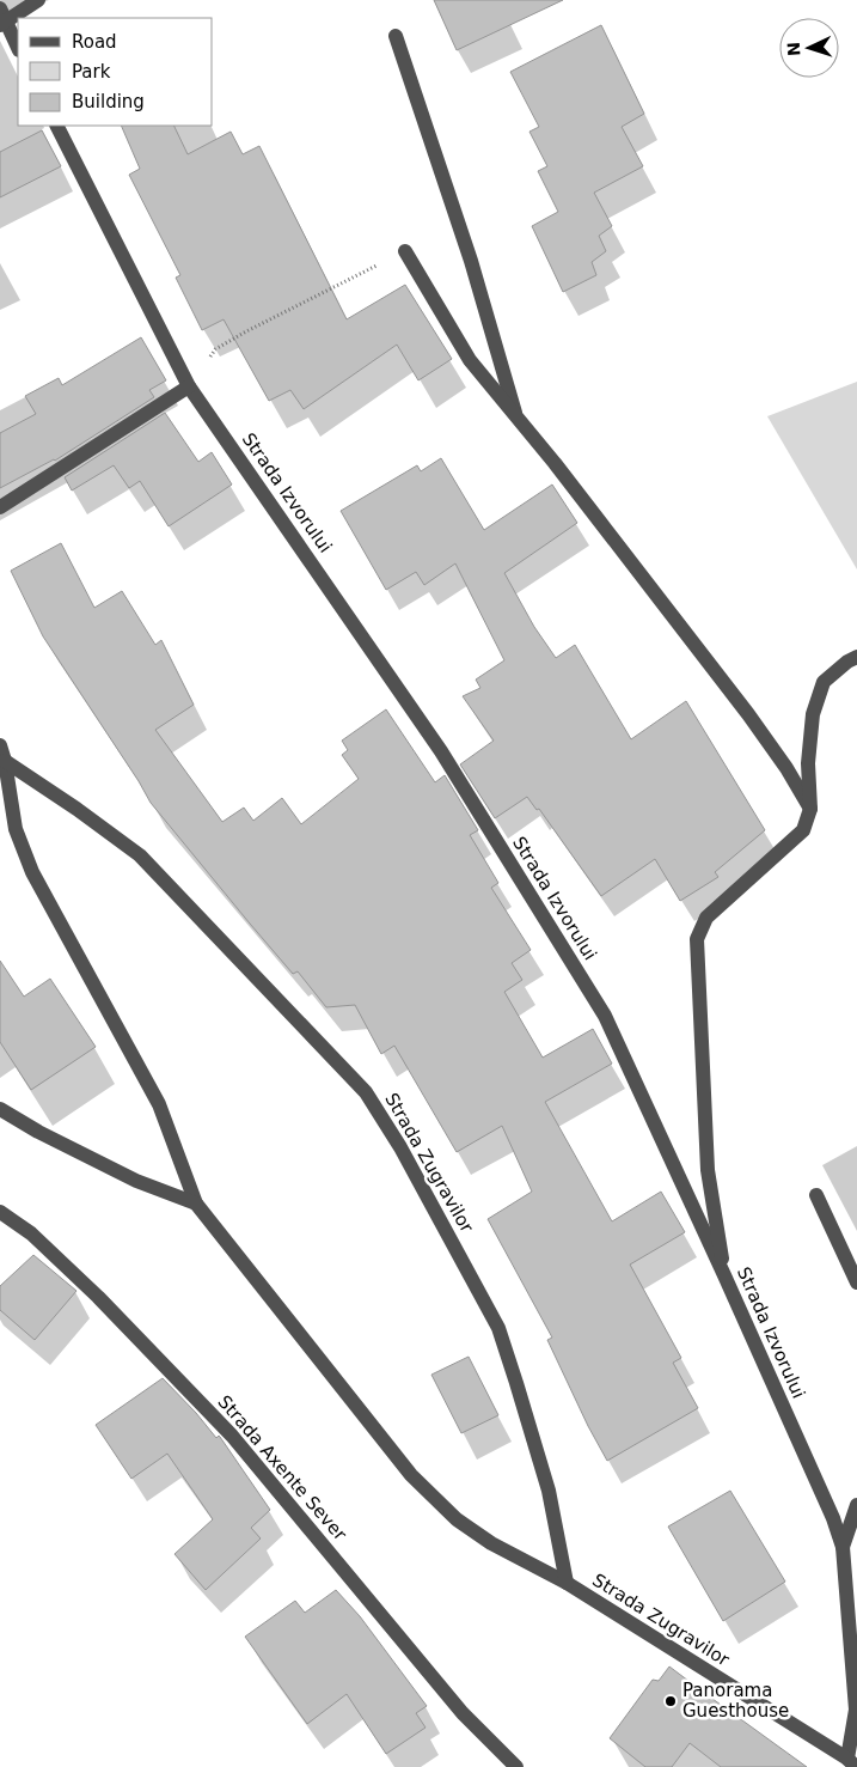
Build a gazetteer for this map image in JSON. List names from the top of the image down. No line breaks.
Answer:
{"streets":{"street":["Strada Izvorului","Strada Zugravilor","Strada Axente Sever"]},"crossings":[["Strada Izvorului","Strada Zugravilor"]],"places":["Panorama Guesthouse"],"legend":["Road","Park","Building"],"north":"left"}
